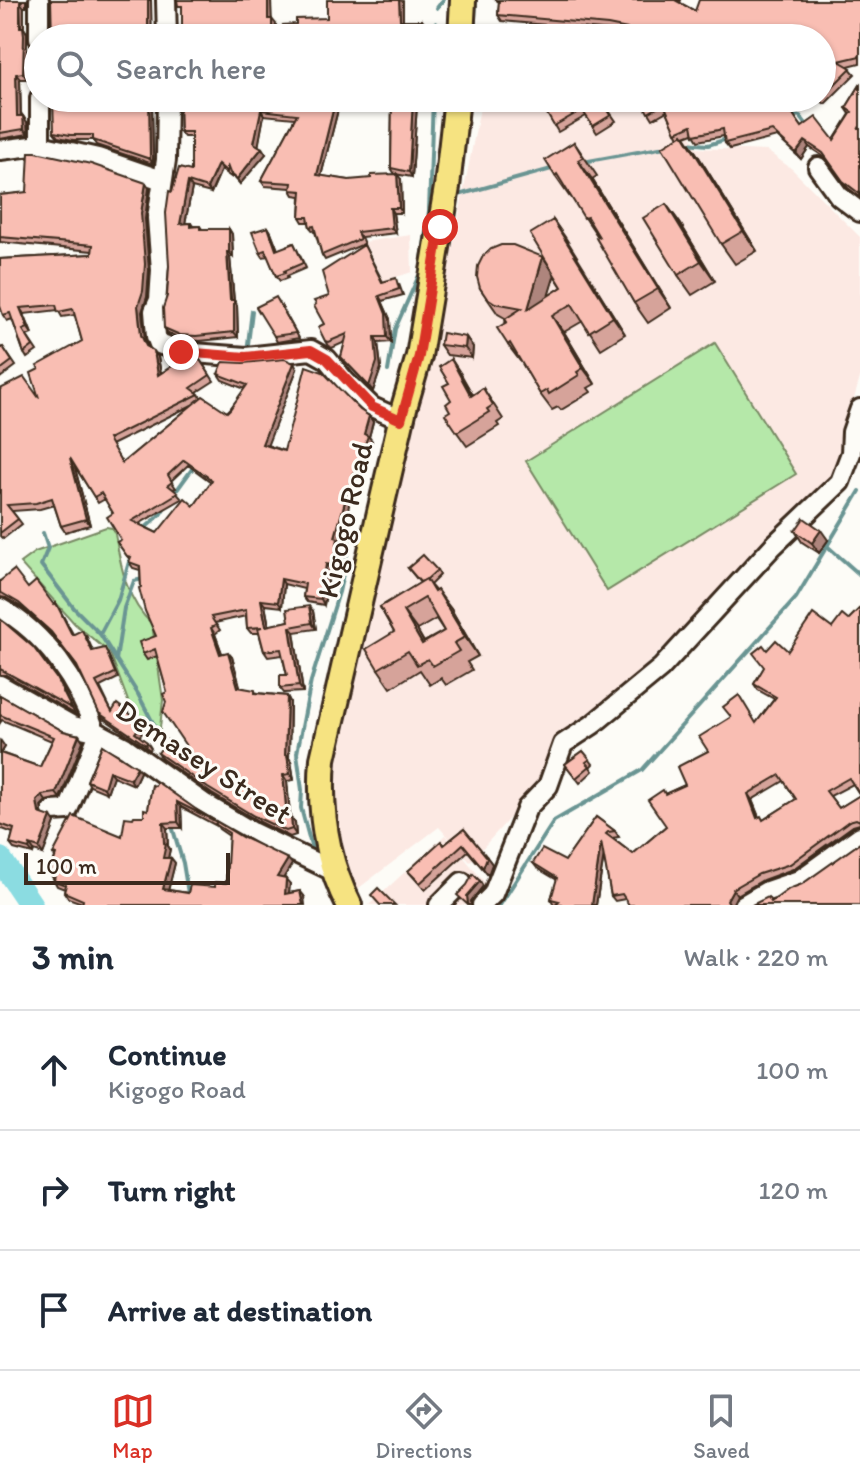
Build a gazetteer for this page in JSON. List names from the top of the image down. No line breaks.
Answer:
{"streets":{"main road":["Kigogo Road"],"street":["Demasey Street"]},"crossings":[["Kigogo Road","Demasey Street"]],"scale_bar":"100 m","page":{"search":"Search here","scale":"100 m","heading":["3 min","Walk · 220 m"],"list":[["Continue","Kigogo Road","100 m"],["Turn right","120 m"],"Arrive at destination"],"nav":["Map","Directions","Saved"]}}
